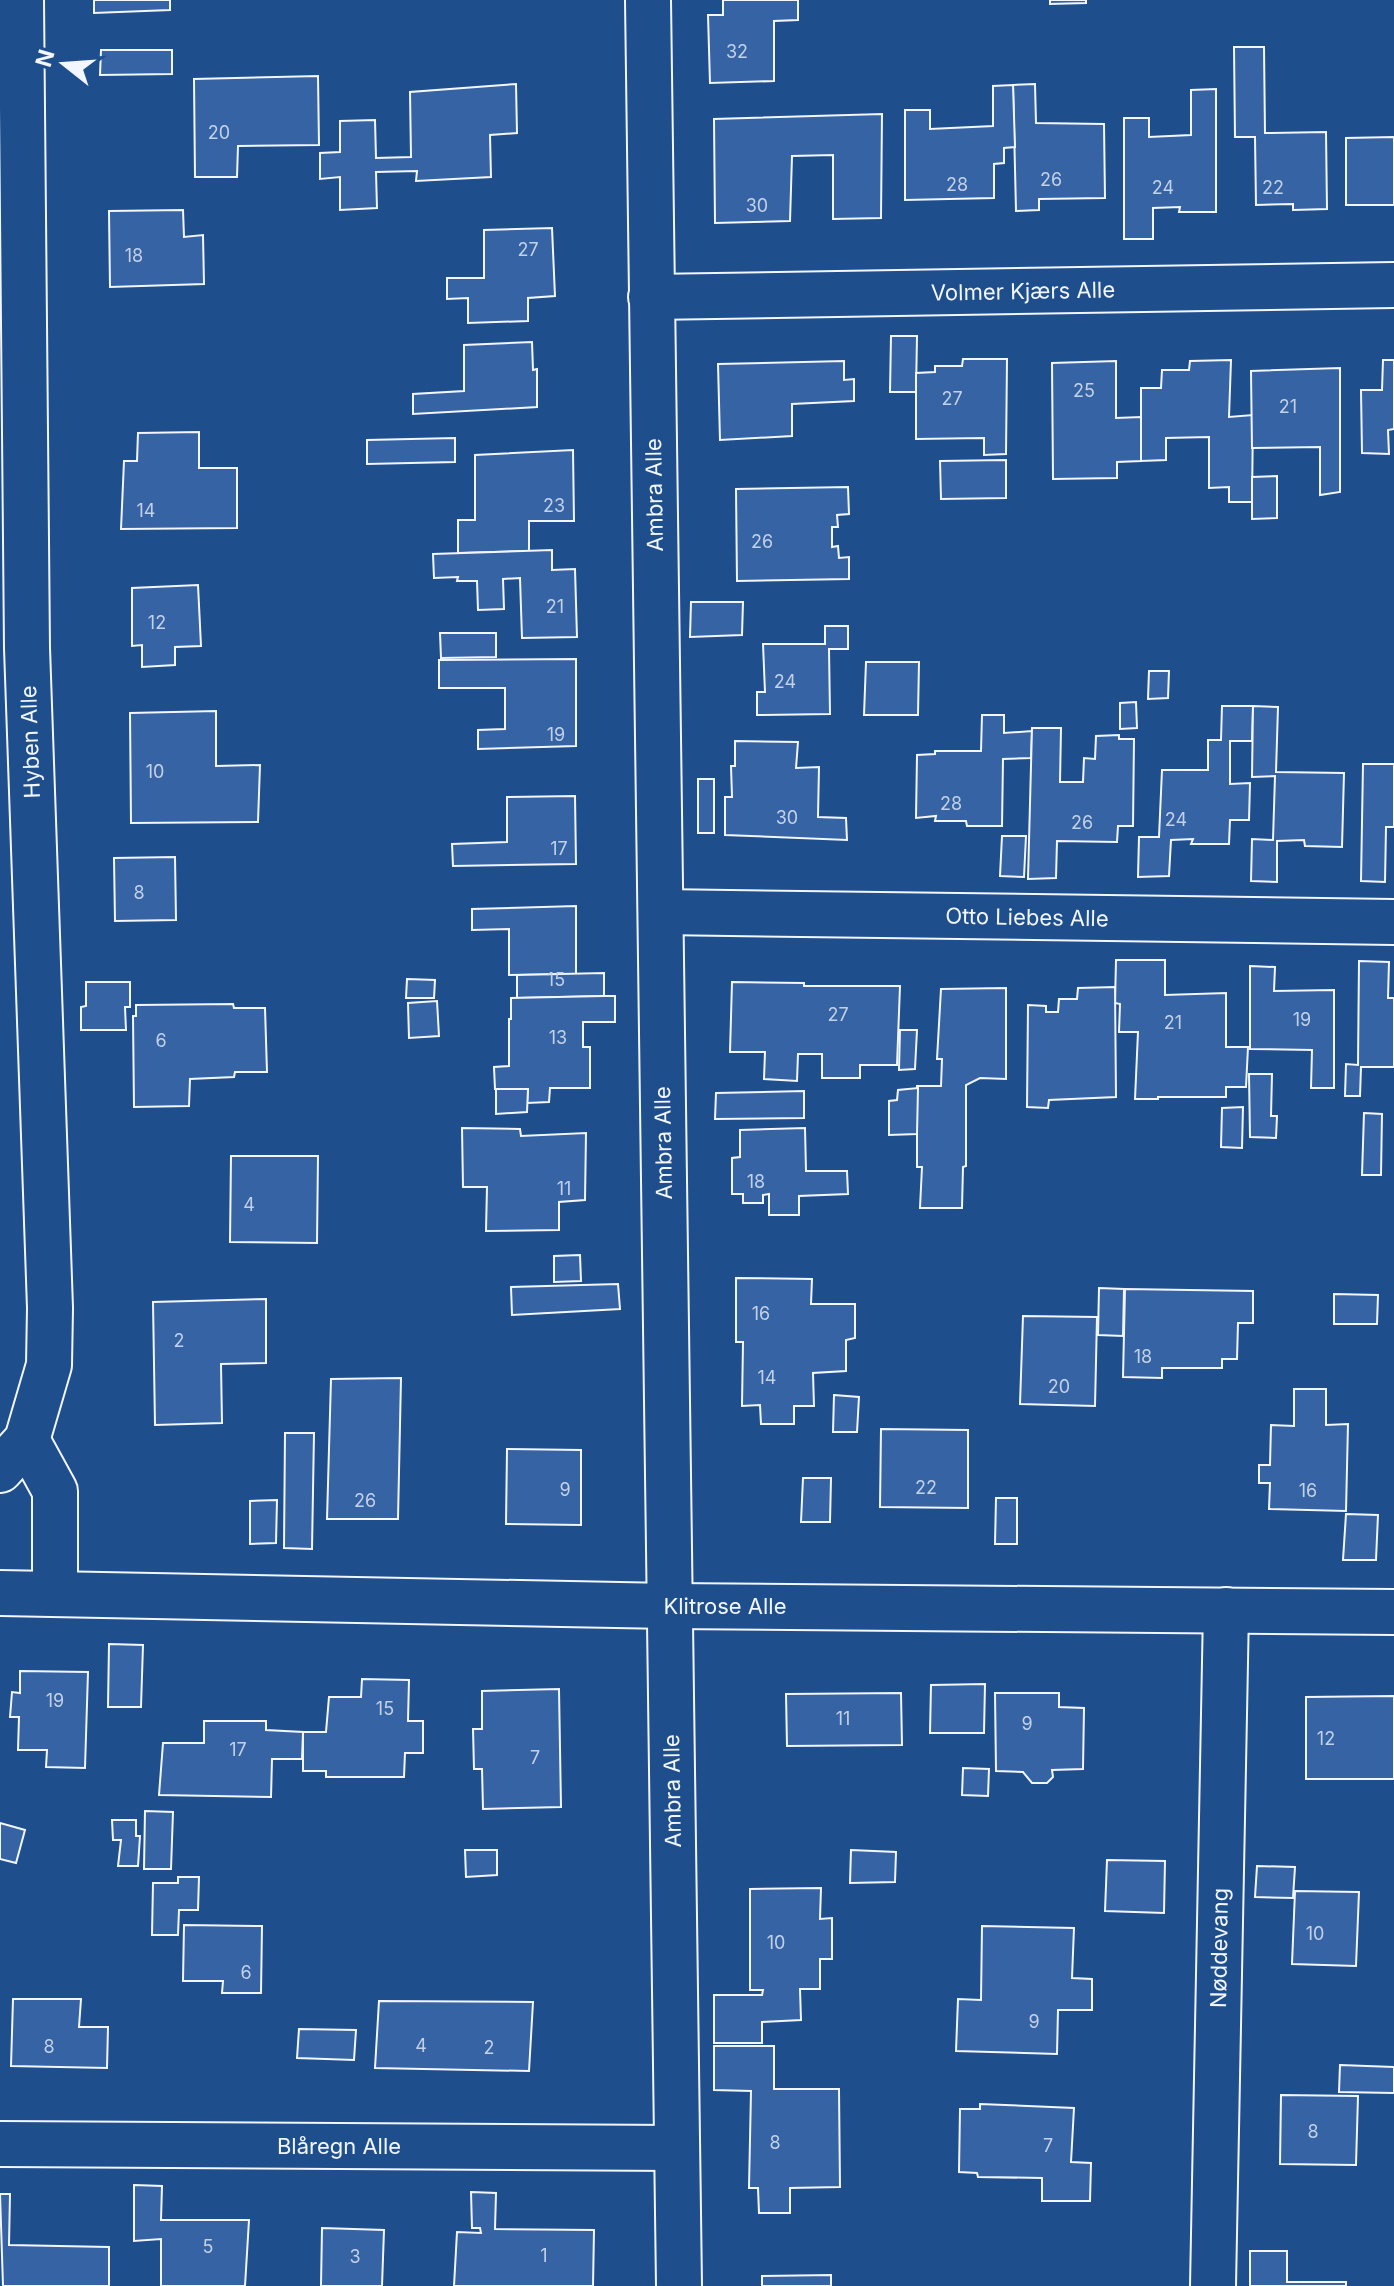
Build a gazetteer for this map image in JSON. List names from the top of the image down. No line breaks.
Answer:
{"streets":{"street":["Volmer Kjærs Alle","Ambra Alle","Hyben Alle","Otto Liebes Alle","Klitrose Alle","Nøddevang","Blåregn Alle"]},"crossings":[["Volmer Kjærs Alle","Ambra Alle"],["Ambra Alle","Otto Liebes Alle"],["Ambra Alle","Klitrose Alle"],["Ambra Alle","Blåregn Alle"],["Klitrose Alle","Nøddevang"]],"house_numbers":["32","20","26","28","24","22","30","27","18","25","27","21","23","14","26","21","12","24","19","10","28","30","24","26","17","8","15","27","19","21","13","6","18","11","4","16","2","18","14","20","22","9","16","26","19","15","11","9","12","17","7","10","10","6","9","4","8","2","8","8","7","5","1","3"],"north":"left"}
